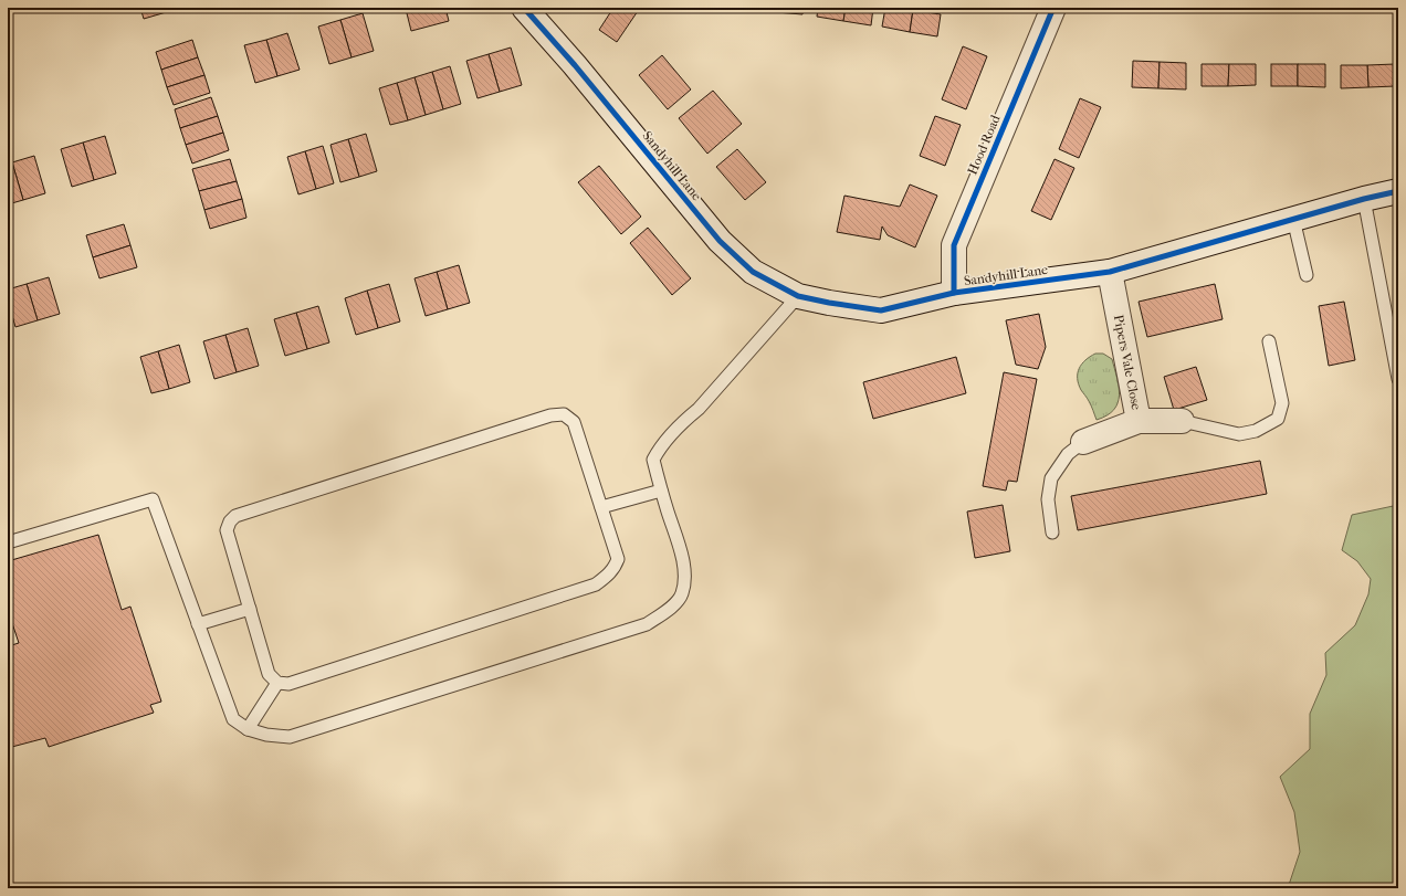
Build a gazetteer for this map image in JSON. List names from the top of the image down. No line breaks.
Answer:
{"streets":{"street":["Hood Road","Sandyhill Lane","Pipers Vale Close"]},"crossings":[["Hood Road","Sandyhill Lane"],["Sandyhill Lane","Pipers Vale Close"]]}
